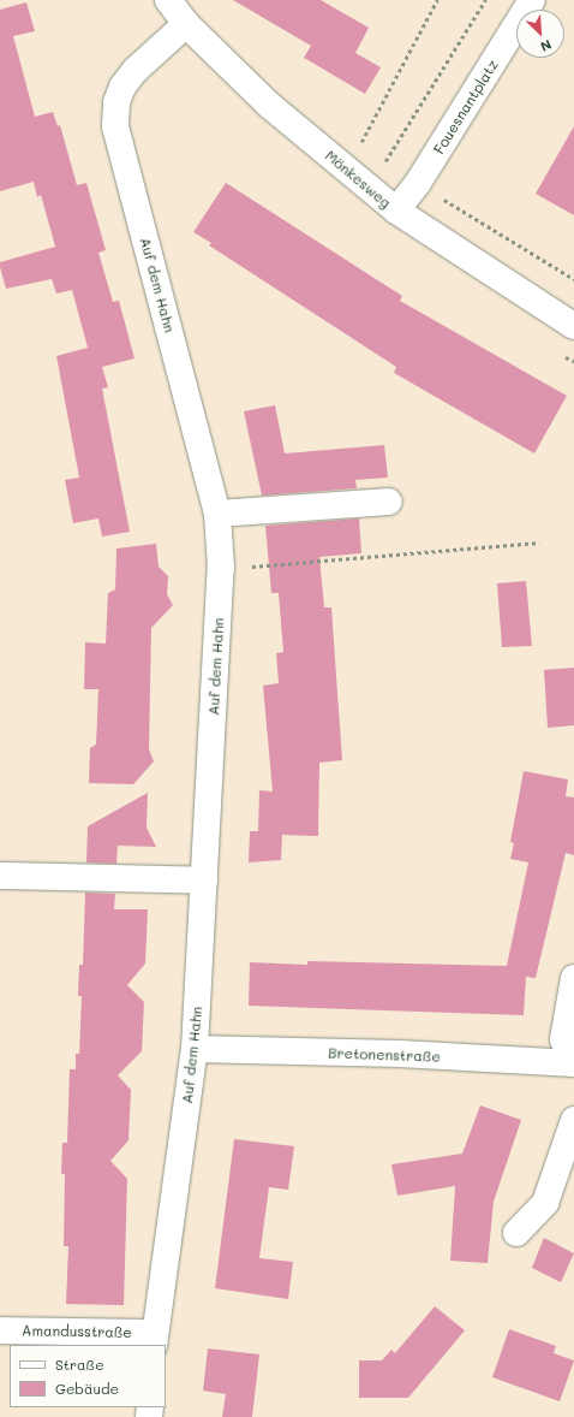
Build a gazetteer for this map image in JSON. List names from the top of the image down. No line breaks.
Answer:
{"streets":{"street":["Fouesnantplatz","Mönkesweg","Auf dem Hahn","Bretonenstraße","Amandusstraße"]},"crossings":[["Fouesnantplatz","Mönkesweg"],["Mönkesweg","Auf dem Hahn"],["Auf dem Hahn","Bretonenstraße"],["Auf dem Hahn","Amandusstraße"]],"legend":["Straße","Gebäude"],"north":"bottom right"}
